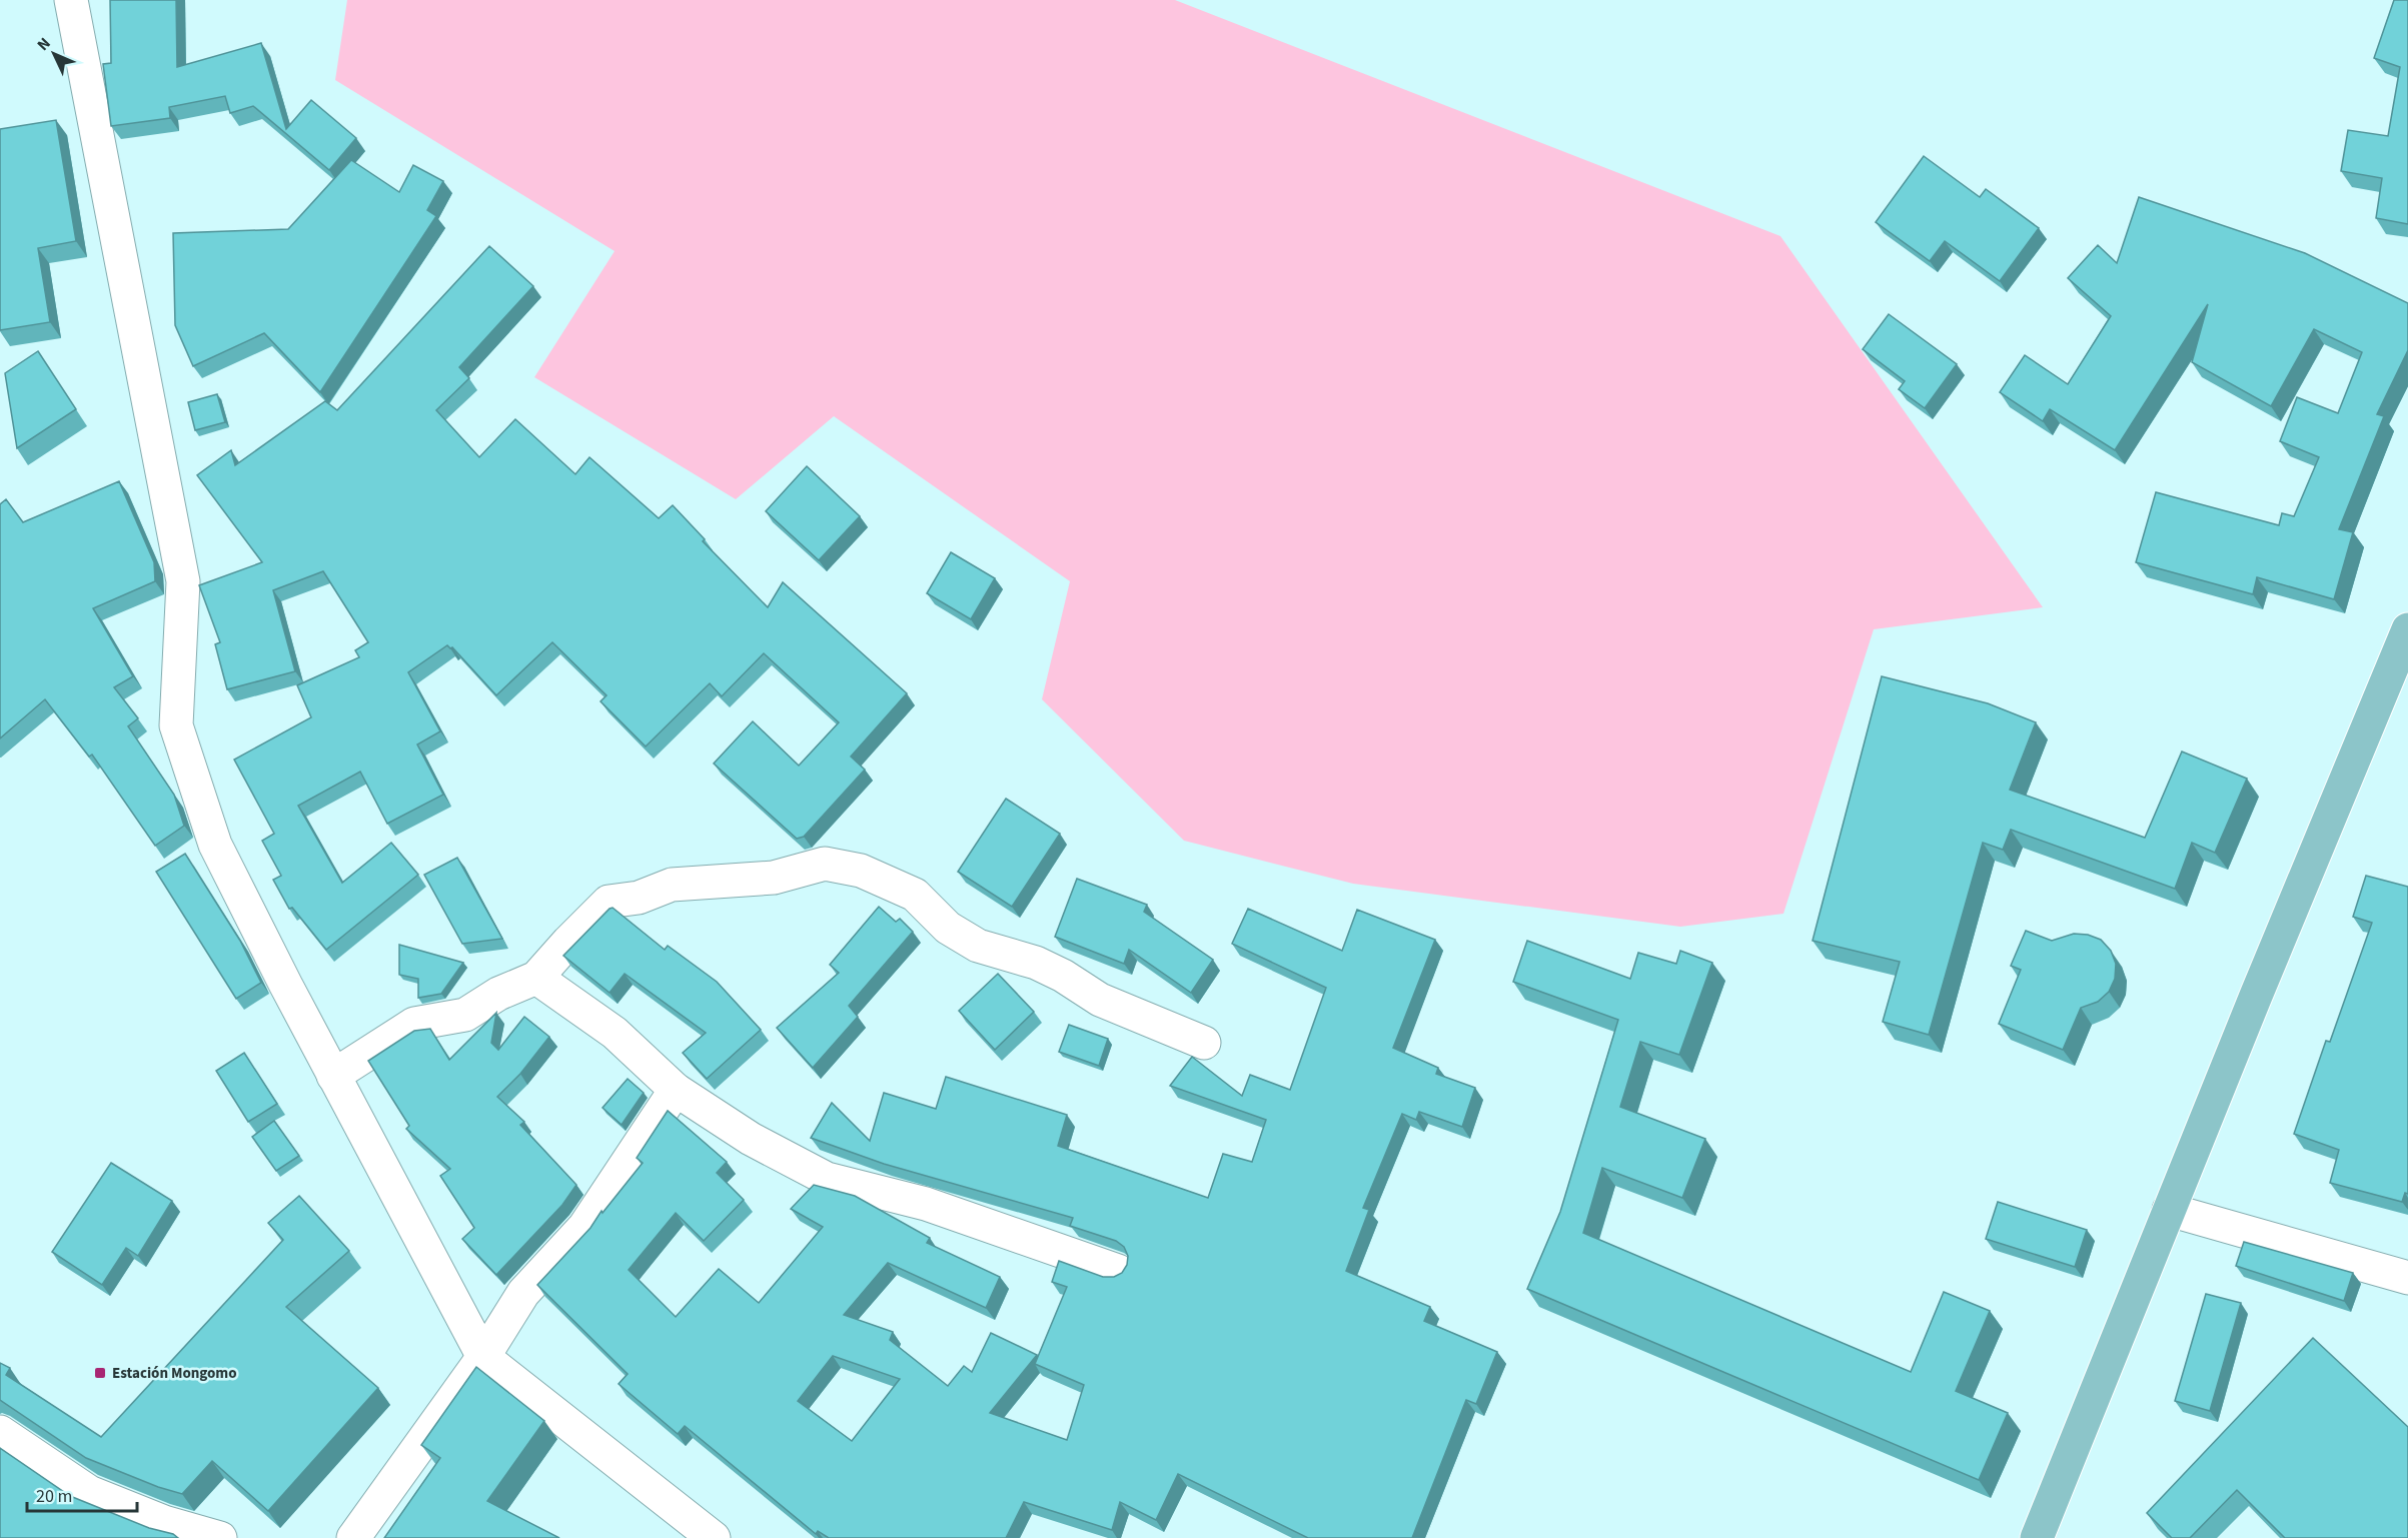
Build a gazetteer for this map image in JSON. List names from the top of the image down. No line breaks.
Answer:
{"places":{"transit":["Estación Mongomo"]},"scale_bar":"20 m","north":"top left"}
